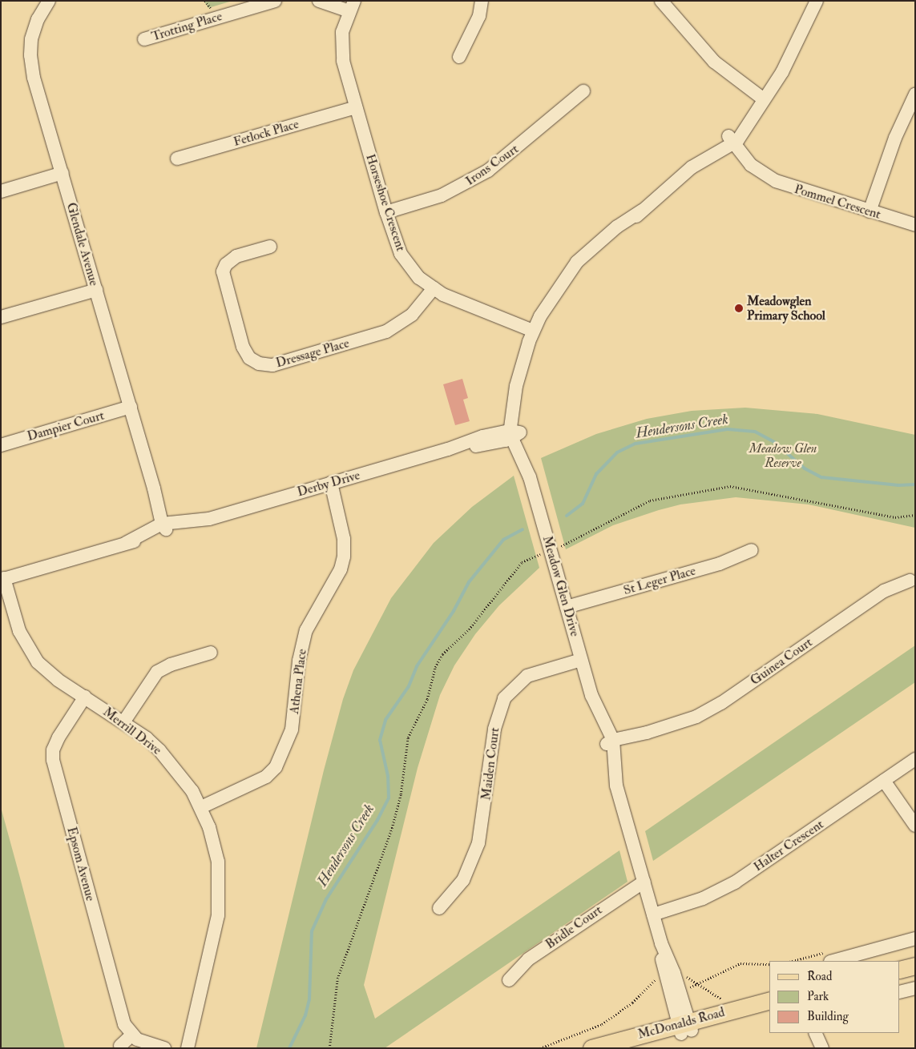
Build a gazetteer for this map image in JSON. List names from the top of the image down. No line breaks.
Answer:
{"streets":{"main road":["McDonalds Road"],"street":["Trotting Place","Fetlock Place","Irons Court","Pommel Crescent","Horseshoe Crescent","Glendale Avenue","Dressage Place","Dampier Court","Derby Drive","St Leger Place","Meadow Glen Drive","Guinea Court","Athena Place","Merrill Drive","Maiden Court","Halter Crescent","Epsom Avenue","Bridle Court"]},"crossings":[["Fetlock Place","Horseshoe Crescent"],["Irons Court","Horseshoe Crescent"],["Pommel Crescent","Meadow Glen Drive"],["Horseshoe Crescent","Dressage Place"],["Horseshoe Crescent","Meadow Glen Drive"],["Glendale Avenue","Dampier Court"],["Glendale Avenue","Derby Drive"],["Derby Drive","Meadow Glen Drive"],["Derby Drive","Athena Place"],["Derby Drive","Merrill Drive"],["St Leger Place","Meadow Glen Drive"],["Meadow Glen Drive","Guinea Court"],["Meadow Glen Drive","Maiden Court"],["Meadow Glen Drive","Halter Crescent"],["Meadow Glen Drive","Bridle Court"],["Meadow Glen Drive","McDonalds Road"],["Athena Place","Merrill Drive"],["Merrill Drive","Epsom Avenue"]],"water":["Hendersons Creek"],"parks":["Meadow Glen Reserve"],"places":["Meadowglen Primary School"],"legend":["Road","Park","Building"]}
